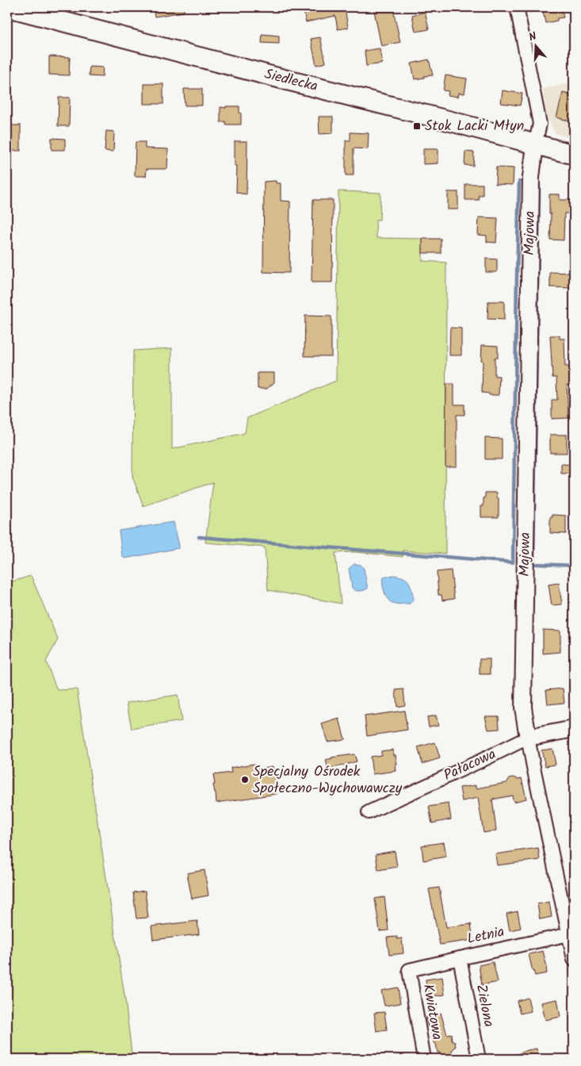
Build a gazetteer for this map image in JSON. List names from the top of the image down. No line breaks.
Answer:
{"streets":{"main road":["Siedlecka"],"street":["Majowa","Pałacowa","Letnia","Zielona","Kwiatowa"]},"crossings":[["Siedlecka","Majowa"],["Majowa","Pałacowa"],["Majowa","Letnia"],["Letnia","Zielona"],["Letnia","Kwiatowa"]],"places":{"transit":["Stok Lacki Młyn"],"other":["Specjalny Ośrodek Społeczno-Wychowawczy"]},"north":"top"}
